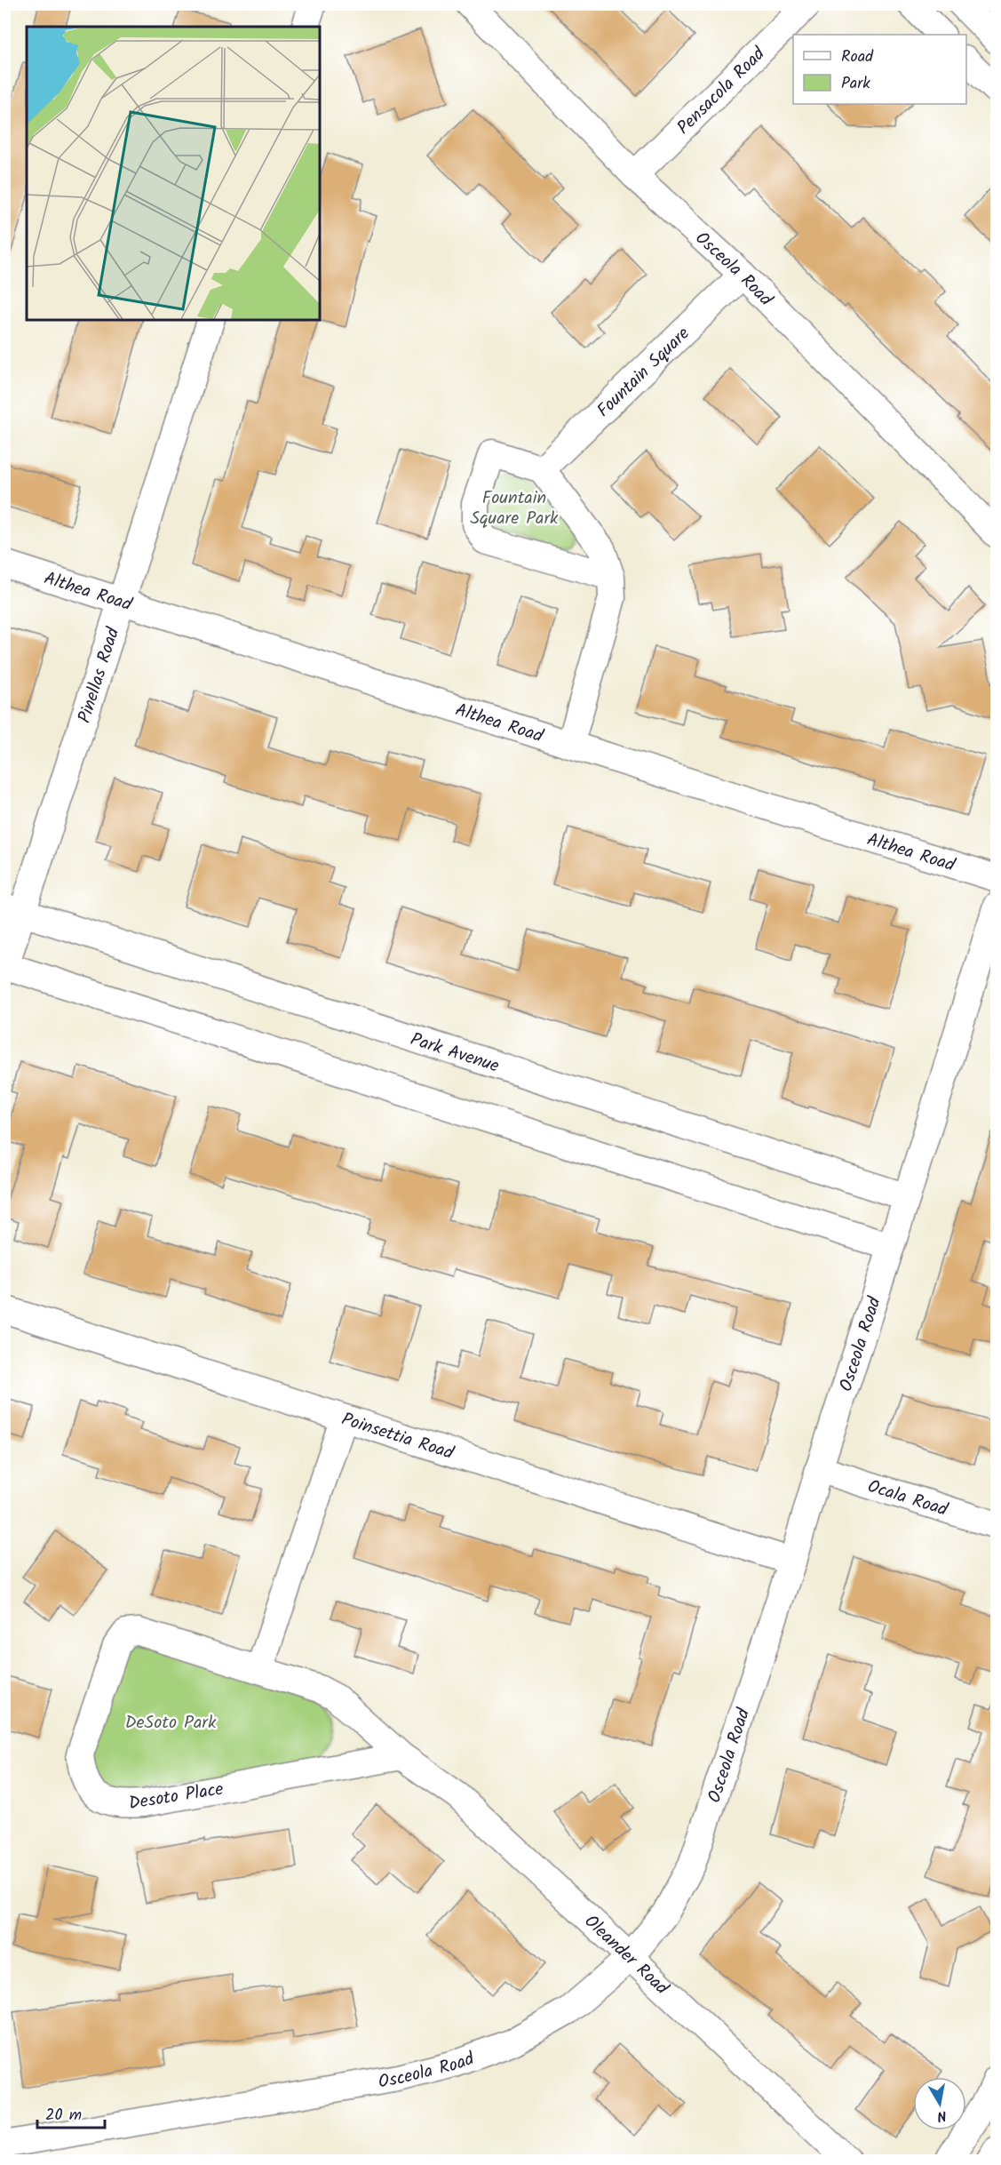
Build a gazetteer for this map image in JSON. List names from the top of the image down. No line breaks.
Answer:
{"streets":{"street":["Pensacola Road","Osceola Road","Fountain Square","Althea Road","Pinellas Road","Park Avenue","Poinsettia Road","Ocala Road","Desoto Place","Oleander Road"]},"crossings":[["Pensacola Road","Osceola Road"],["Osceola Road","Fountain Square"],["Osceola Road","Park Avenue"],["Osceola Road","Poinsettia Road"],["Osceola Road","Ocala Road"],["Osceola Road","Oleander Road"],["Althea Road","Pinellas Road"],["Pinellas Road","Park Avenue"],["Desoto Place","Oleander Road"]],"parks":["Fountain Square Park","DeSoto Park"],"legend":["Road","Park"],"scale_bar":"20 m","north":"bottom"}
